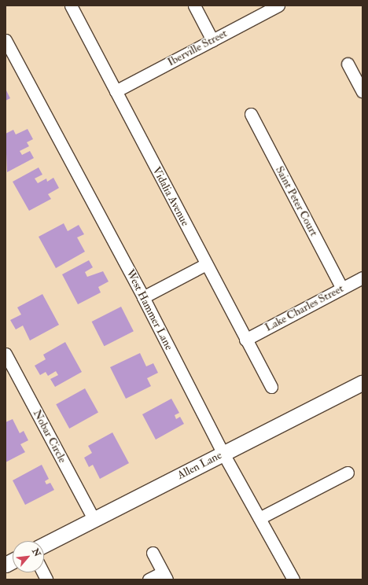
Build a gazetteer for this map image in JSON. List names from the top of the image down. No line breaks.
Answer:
{"streets":{"main road":["Allen Lane"],"street":["Iberville Street","Vidalia Avenue","Saint Peter Court","Lake Charles Street","West Hammer Lane","Nobar Circle"]},"crossings":[["Iberville Street","Vidalia Avenue"],["Vidalia Avenue","Lake Charles Street"],["Saint Peter Court","Lake Charles Street"],["West Hammer Lane","Allen Lane"],["Nobar Circle","Allen Lane"]],"north":"top right"}
